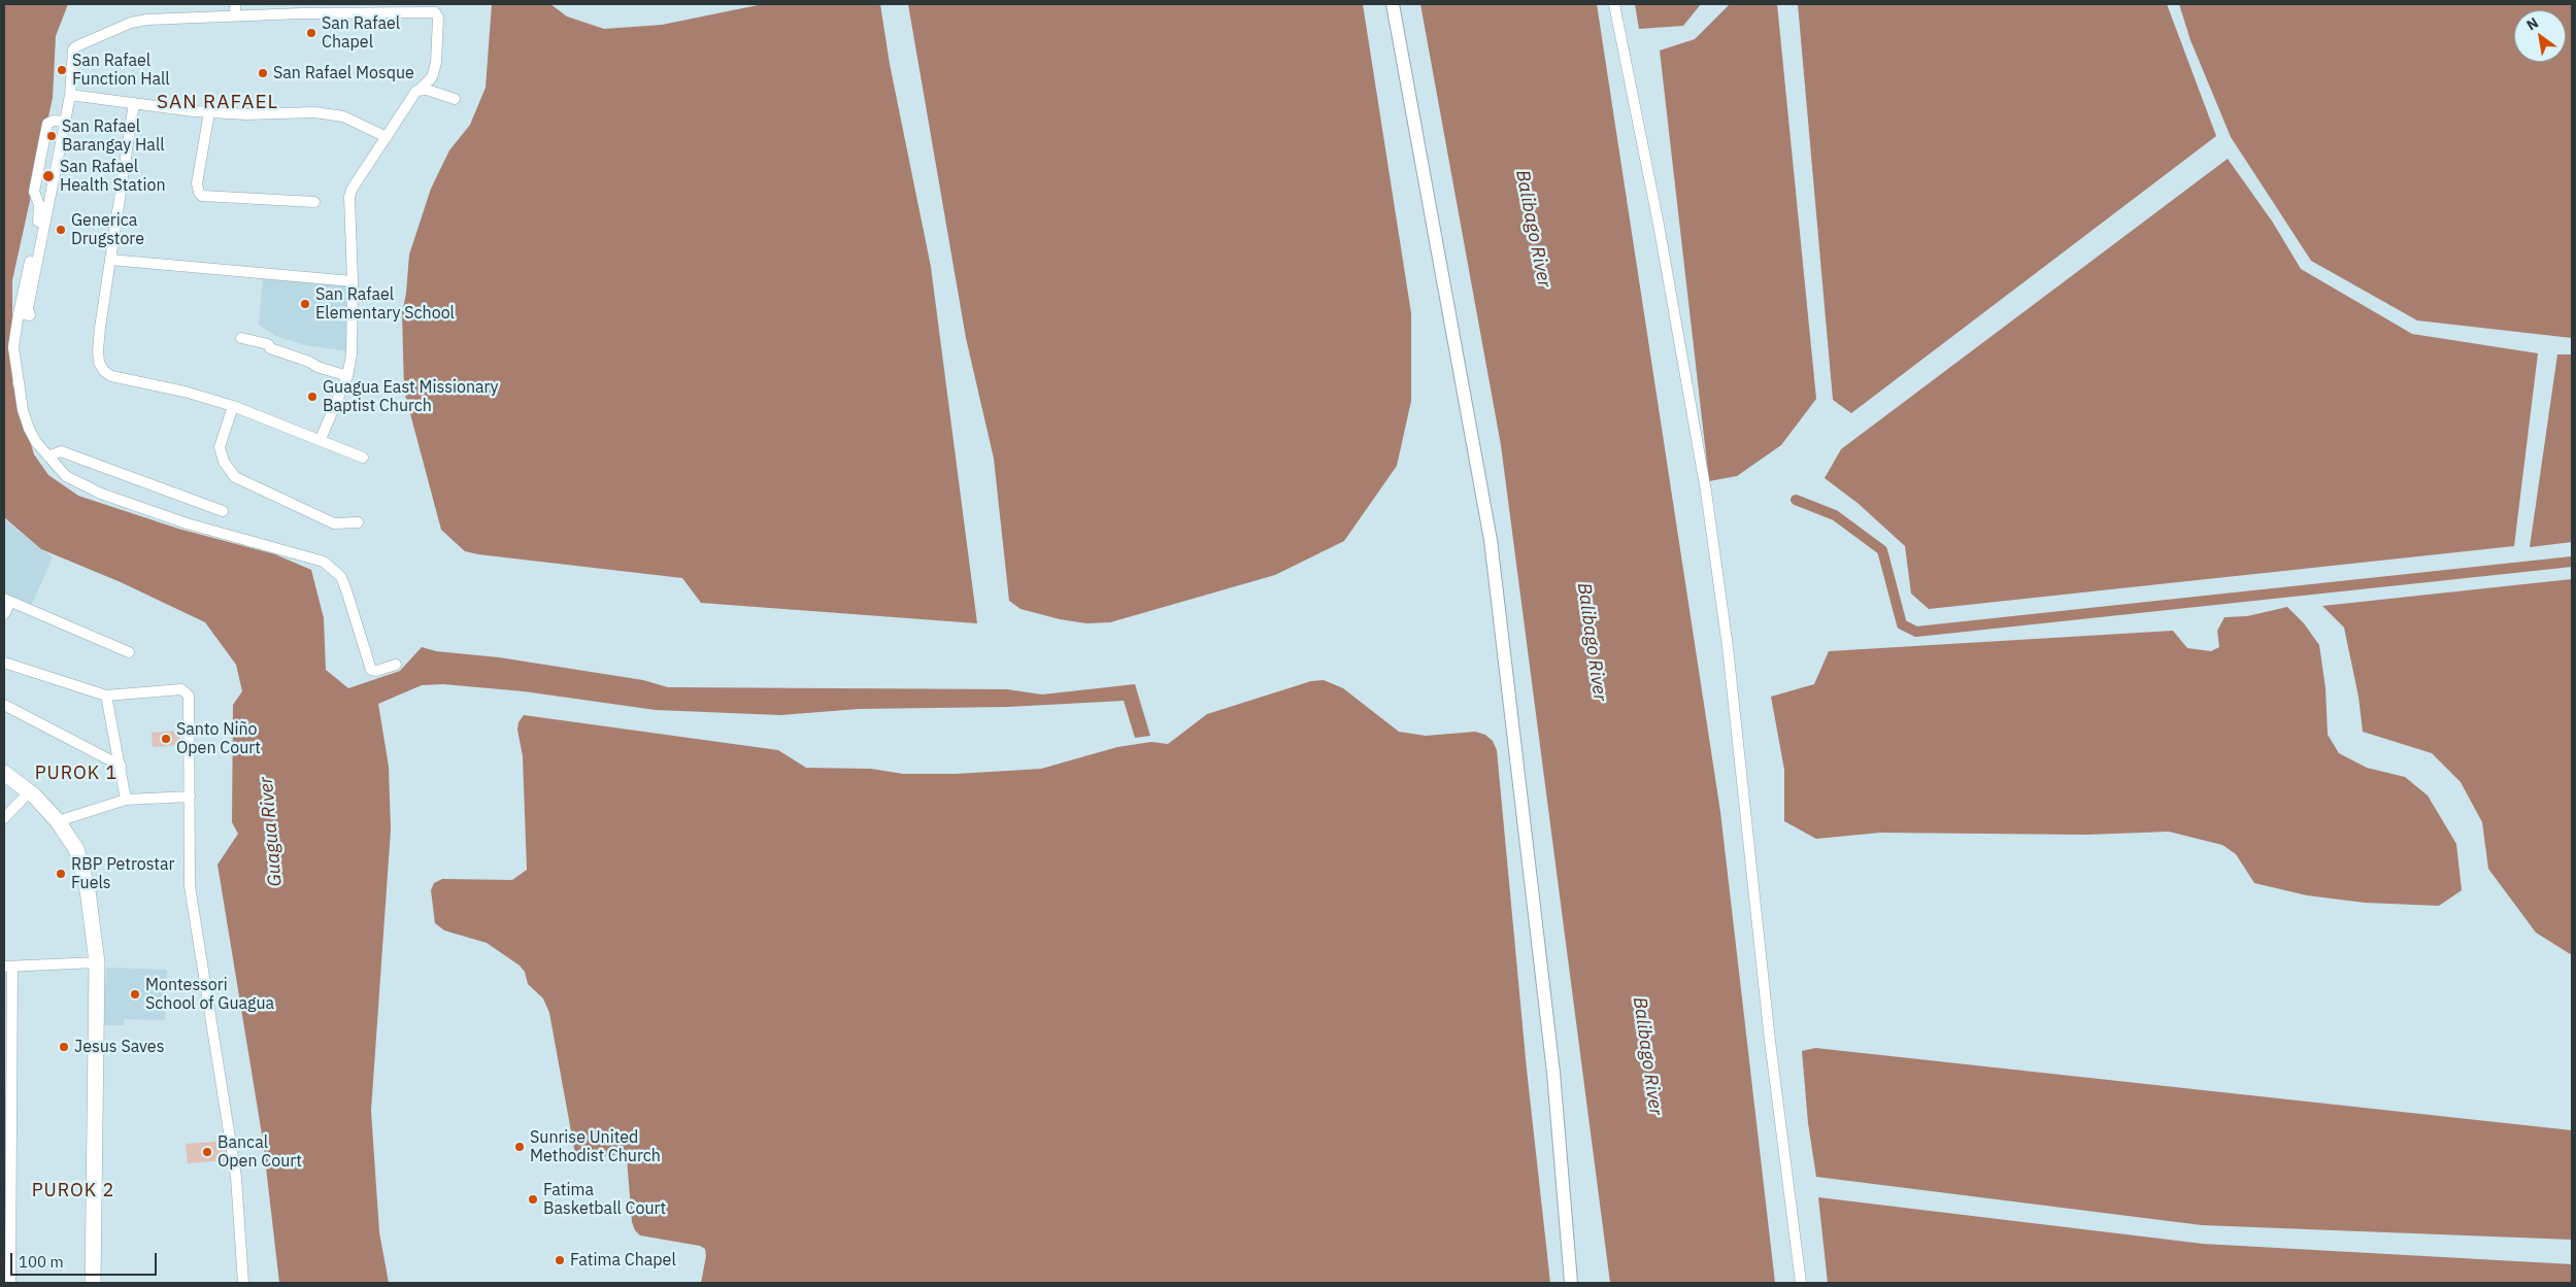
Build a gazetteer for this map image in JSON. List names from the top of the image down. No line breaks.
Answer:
{"districts":["SAN RAFAEL","PUROK 1","PUROK 2"],"water":["Balibago River","Guagua River"],"places":["San Rafael Chapel","San Rafael Function Hall","San Rafael Mosque","San Rafael Barangay Hall","San Rafael Health Station","Generica Drugstore","San Rafael Elementary School","Guagua East Missionary Baptist Church","Santo Niño Open Court","RBP Petrostar Fuels","Montessori School of Guagua","Jesus Saves","Sunrise United Methodist Church","Bancal Open Court","Fatima Basketball Court","Fatima Chapel"],"scale_bar":"100 m","north":"top left"}
